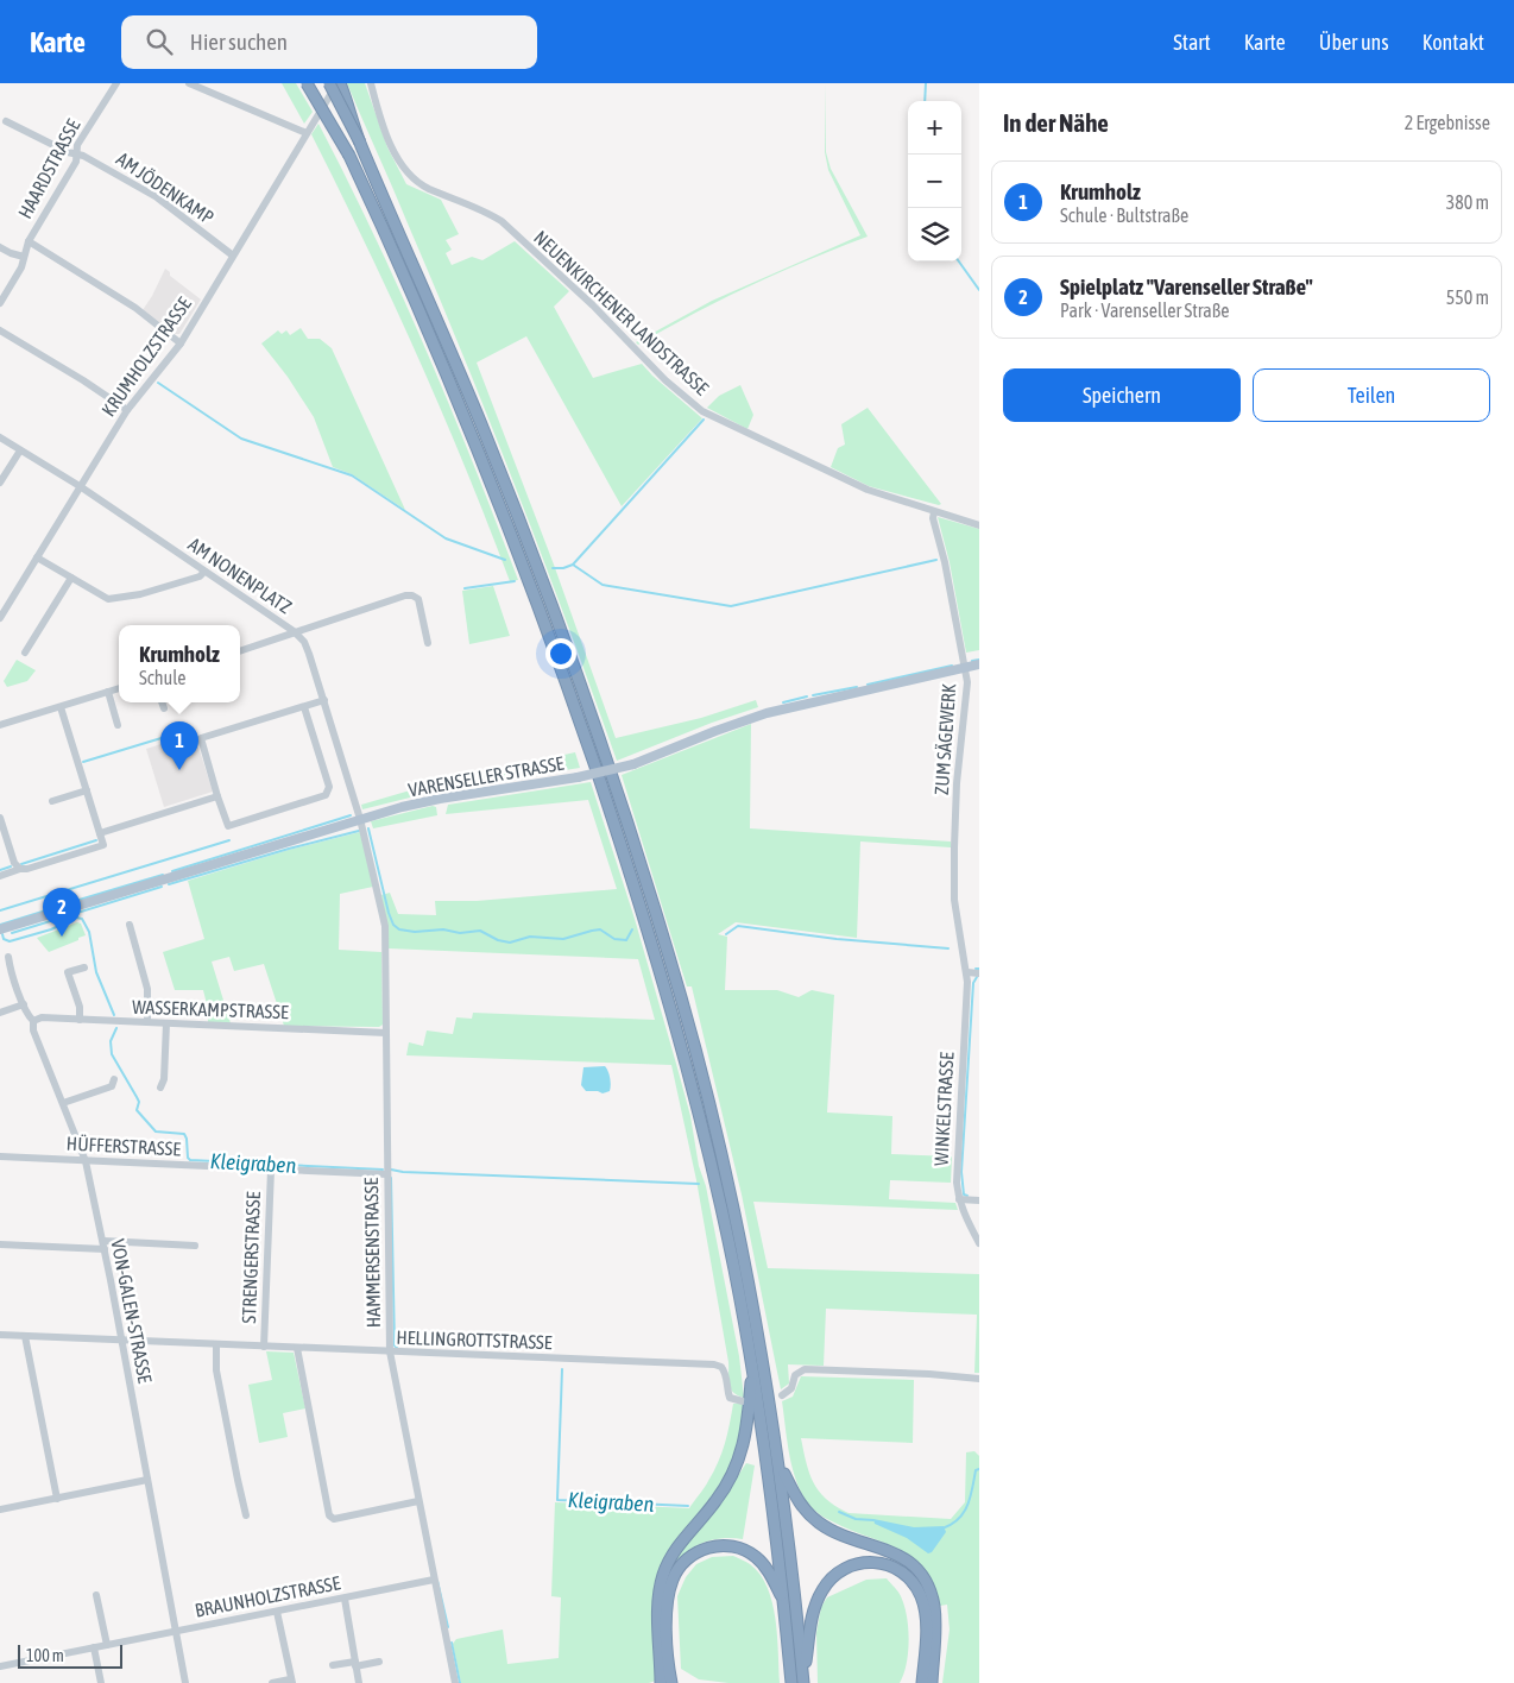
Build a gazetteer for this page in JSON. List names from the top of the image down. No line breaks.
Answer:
{"streets":{"main road":["VARENSELLER STRASSE"],"street":["HAARDSTRASSE","AM JÖDENKAMP","NEUENKIRCHENER LANDSTRASSE","KRUMHOLZSTRASSE","AM NONENPLATZ","ZUM SÄGEWERK","WASSERKAMPSTRASSE","WINKELSTRASSE","HÜFFERSTRASSE","HAMMERSENSTRASSE","STRENGERSTRASSE","VON-GALEN-STRASSE","HELLINGROTTSTRASSE","BRAUNHOLZSTRASSE"]},"crossings":[["HAARDSTRASSE","AM JÖDENKAMP"],["AM JÖDENKAMP","KRUMHOLZSTRASSE"],["NEUENKIRCHENER LANDSTRASSE","ZUM SÄGEWERK"],["KRUMHOLZSTRASSE","AM NONENPLATZ"],["AM NONENPLATZ","VARENSELLER STRASSE"],["AM NONENPLATZ","HAMMERSENSTRASSE"],["ZUM SÄGEWERK","VARENSELLER STRASSE"],["ZUM SÄGEWERK","WINKELSTRASSE"],["VARENSELLER STRASSE","HAMMERSENSTRASSE"],["WASSERKAMPSTRASSE","HAMMERSENSTRASSE"],["WASSERKAMPSTRASSE","VON-GALEN-STRASSE"],["HÜFFERSTRASSE","HAMMERSENSTRASSE"],["HÜFFERSTRASSE","STRENGERSTRASSE"],["HÜFFERSTRASSE","VON-GALEN-STRASSE"],["HAMMERSENSTRASSE","HELLINGROTTSTRASSE"],["HAMMERSENSTRASSE","BRAUNHOLZSTRASSE"],["STRENGERSTRASSE","HELLINGROTTSTRASSE"],["VON-GALEN-STRASSE","HELLINGROTTSTRASSE"],["VON-GALEN-STRASSE","BRAUNHOLZSTRASSE"]],"water":["Kleigraben"],"scale_bar":"100 m","page":{"header":"Karte","search":"Hier suchen","nav":["Start","Karte","Über uns","Kontakt"],"heading":["In der Nähe","2 Ergebnisse"],"map_buttons":["+","−"],"list":[{"mark":"1","name":"Krumholz","note":"Schule · Bultstraße","value":"380 m"},{"mark":"2","name":"Spielplatz \"Varenseller Straße\"","note":"Park · Varenseller Straße","value":"550 m"}],"buttons":["Speichern","Teilen"],"popup":["Krumholz","Schule"],"pins":["1","2"],"scale":"100 m"}}
